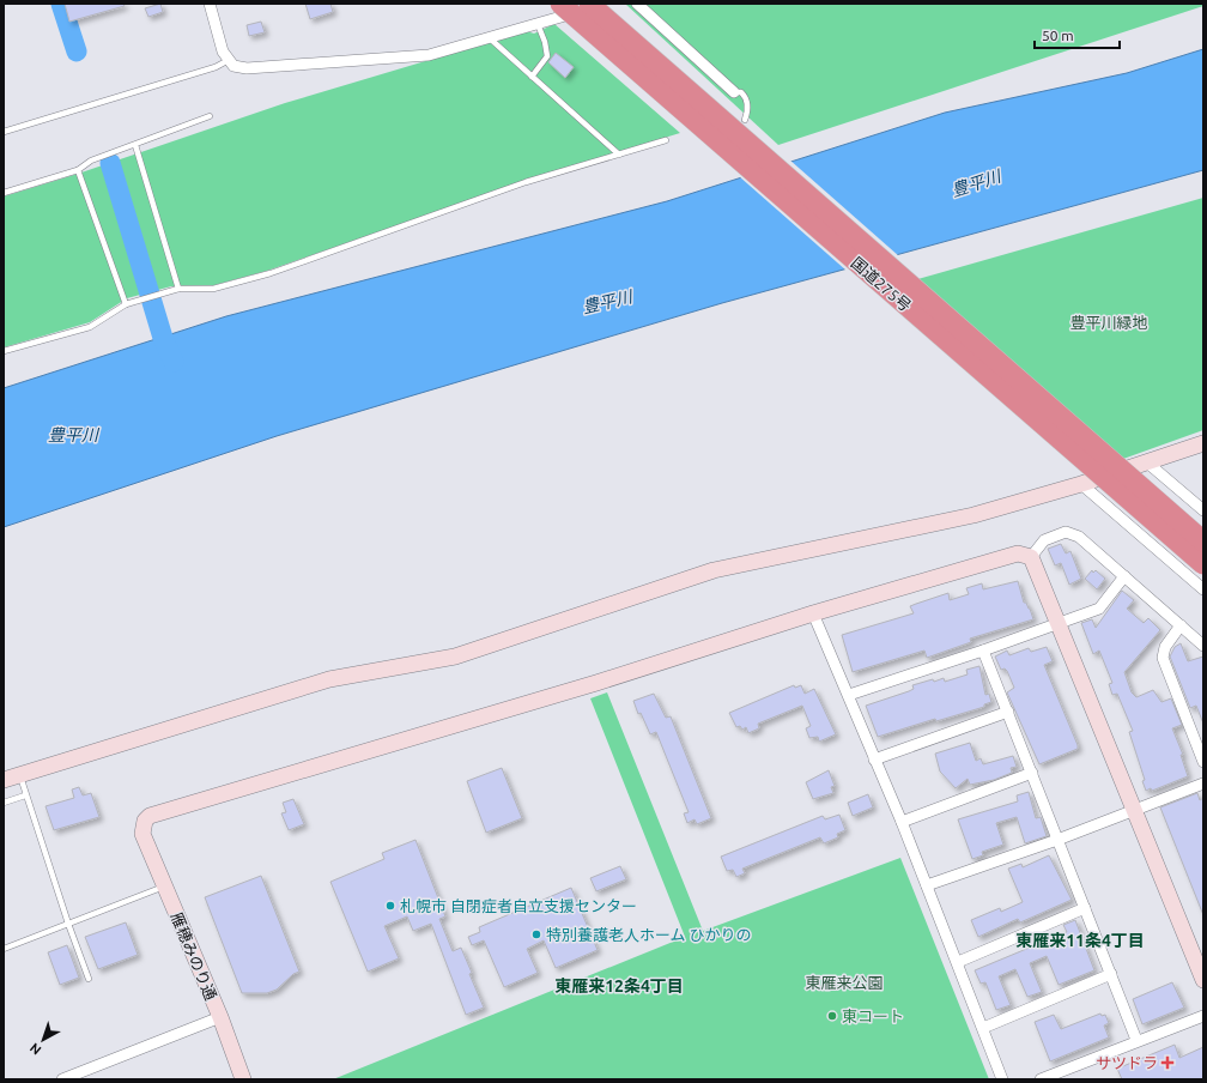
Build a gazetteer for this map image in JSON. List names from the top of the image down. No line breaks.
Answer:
{"streets":{"highway":["国道275号"],"street":["雁穂みのり通"]},"districts":["東雁来11条4丁目","東雁来12条4丁目"],"water":["豊平川"],"parks":["豊平川緑地","東雁来公園"],"places":{"other":["札幌市 自閉症者自立支援センター","特別養護老人ホーム ひかりの","東コート"],"health":["サツドラ"]},"scale_bar":"50 m","north":"bottom left"}
